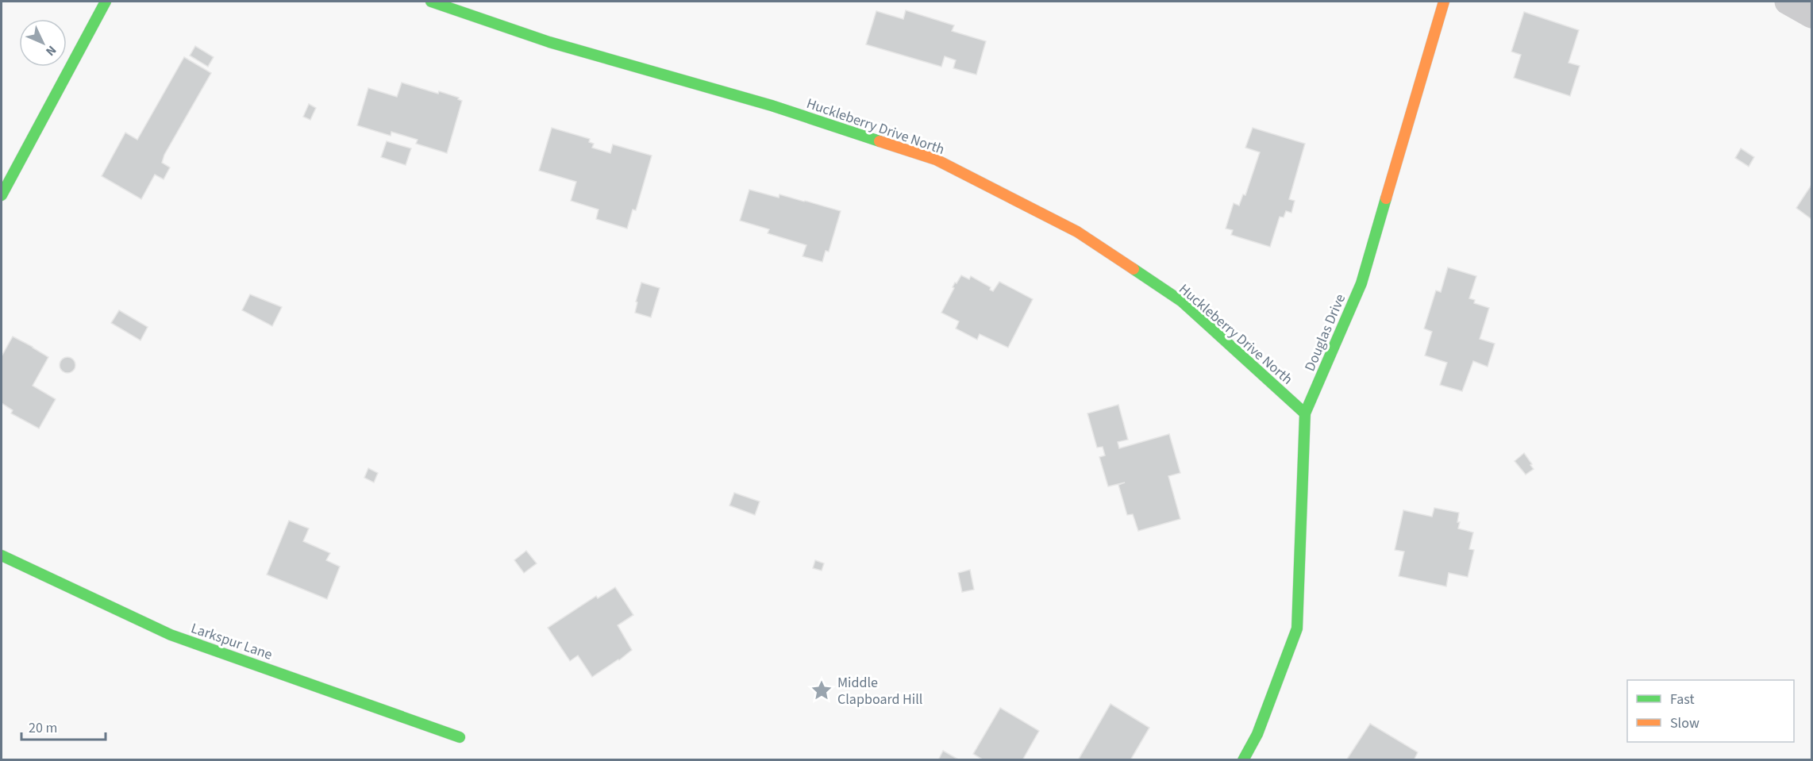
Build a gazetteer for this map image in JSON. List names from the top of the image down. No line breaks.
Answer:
{"streets":{"street":["Huckleberry Drive North","Douglas Drive","Larkspur Lane"]},"crossings":[["Huckleberry Drive North","Douglas Drive"]],"places":{"place":["Middle Clapboard Hill"]},"legend":["Fast","Slow"],"scale_bar":"20 m","north":"bottom right"}
